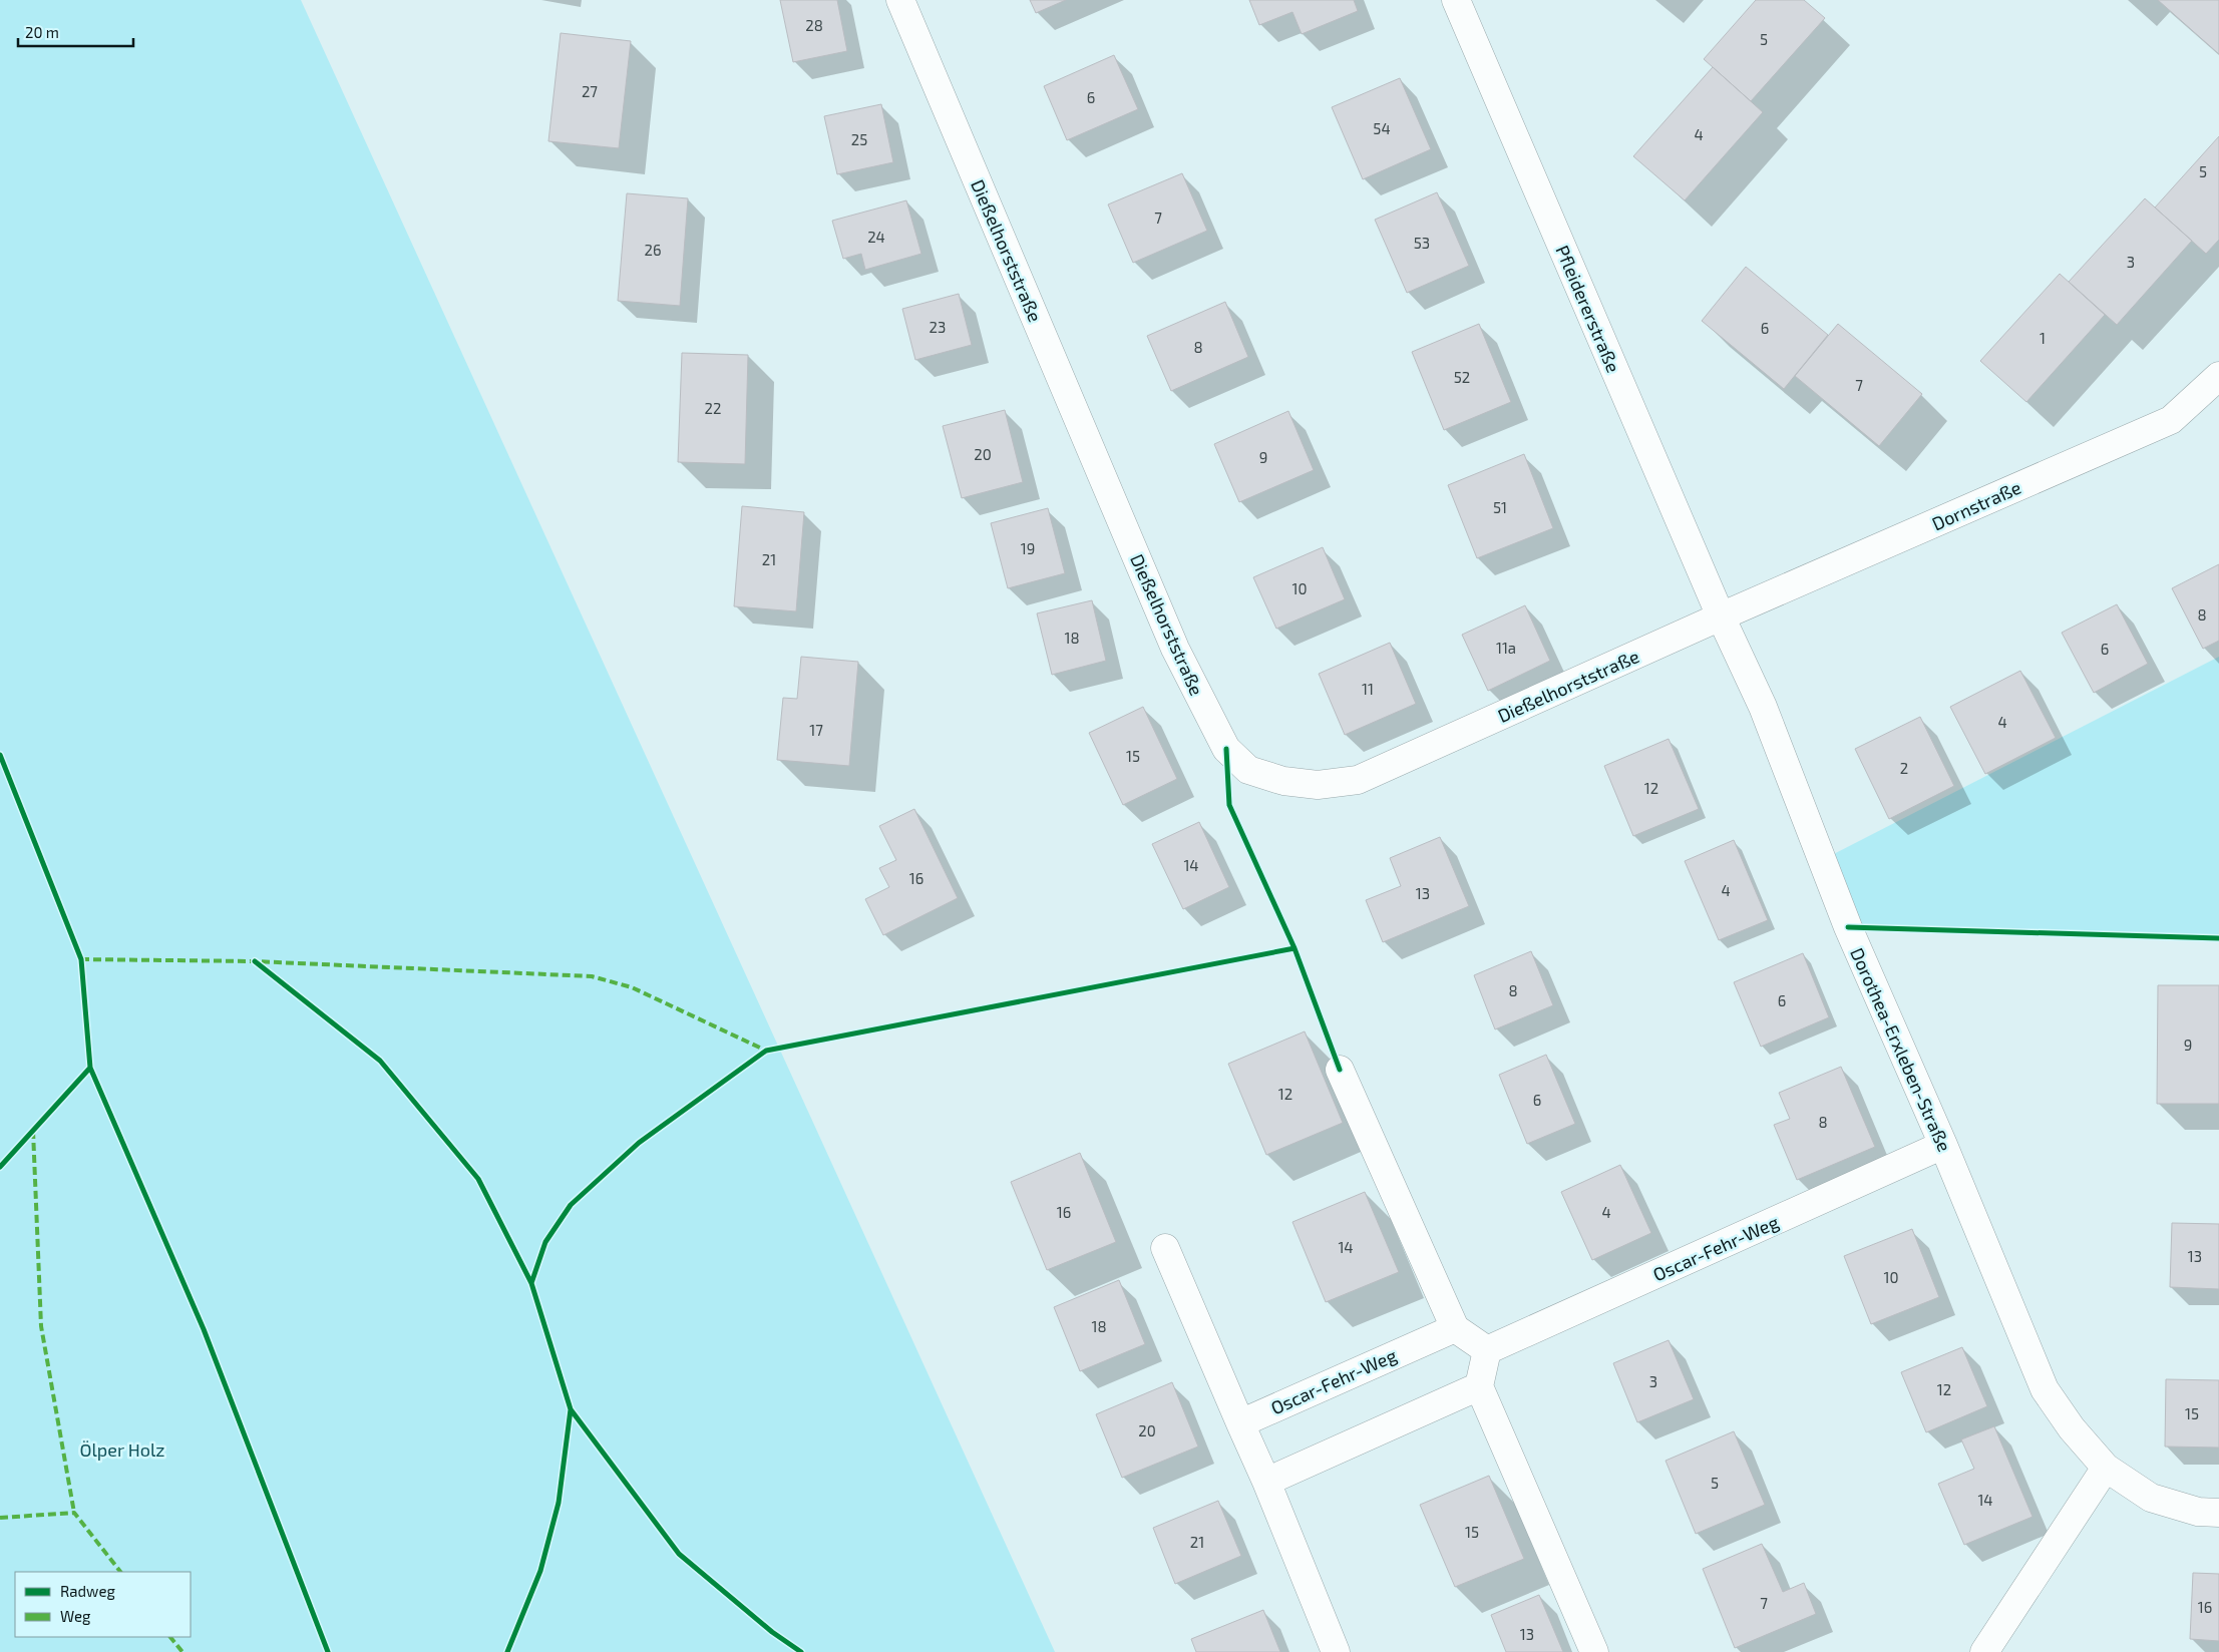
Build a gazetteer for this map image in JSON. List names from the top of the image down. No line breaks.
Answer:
{"streets":{"street":["Dießelhorststraße","Pfleidererstraße","Dornstraße","Dorothea-Erxleben-Straße","Oscar-Fehr-Weg"]},"crossings":[["Dießelhorststraße","Pfleidererstraße"],["Dießelhorststraße","Dornstraße"],["Dießelhorststraße","Dorothea-Erxleben-Straße"],["Pfleidererstraße","Dornstraße"],["Pfleidererstraße","Dorothea-Erxleben-Straße"],["Dornstraße","Dorothea-Erxleben-Straße"],["Dorothea-Erxleben-Straße","Oscar-Fehr-Weg"]],"parks":["Ölper Holz"],"house_numbers":["28","5","27","6","54","4","25","5","7","24","53","26","3","23","6","1","8","52","7","22","20","9","51","19","21","10","8","18","11a","6","11","4","17","15","2","12","14","16","4","13","8","6","9","12","6","8","16","4","14","13","10","18","3","12","15","20","5","14","15","21","7","16","13"],"legend":["Radweg","Weg"],"scale_bar":"20 m"}
